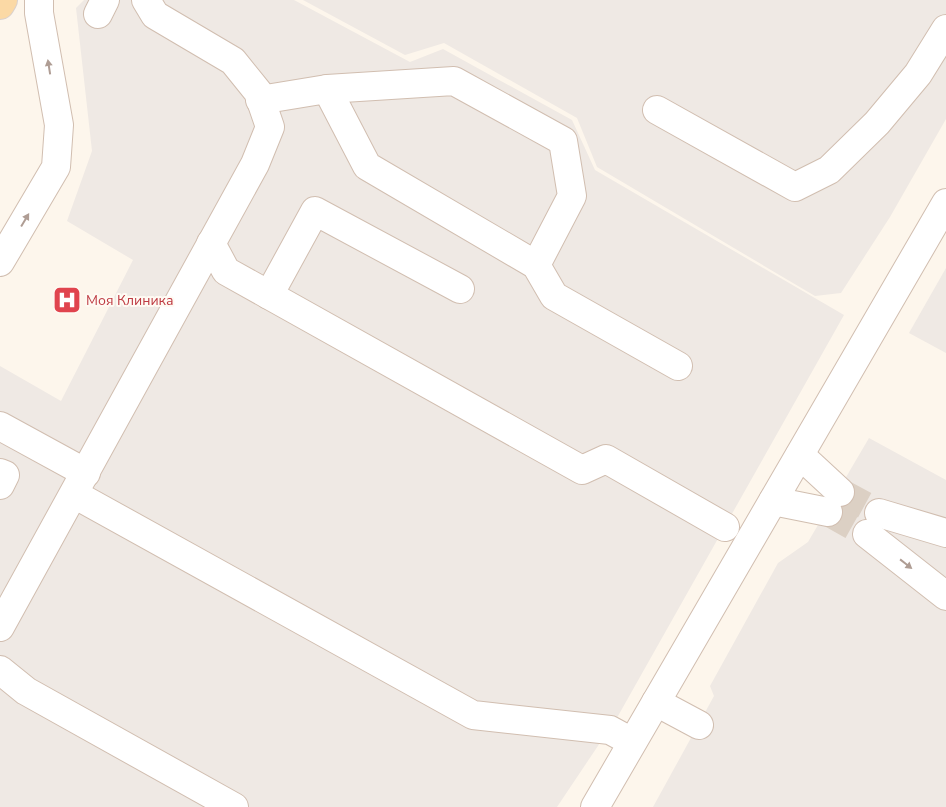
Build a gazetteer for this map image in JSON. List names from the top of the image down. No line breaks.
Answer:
{"places":{"hospital":["Моя Клиника"]}}
